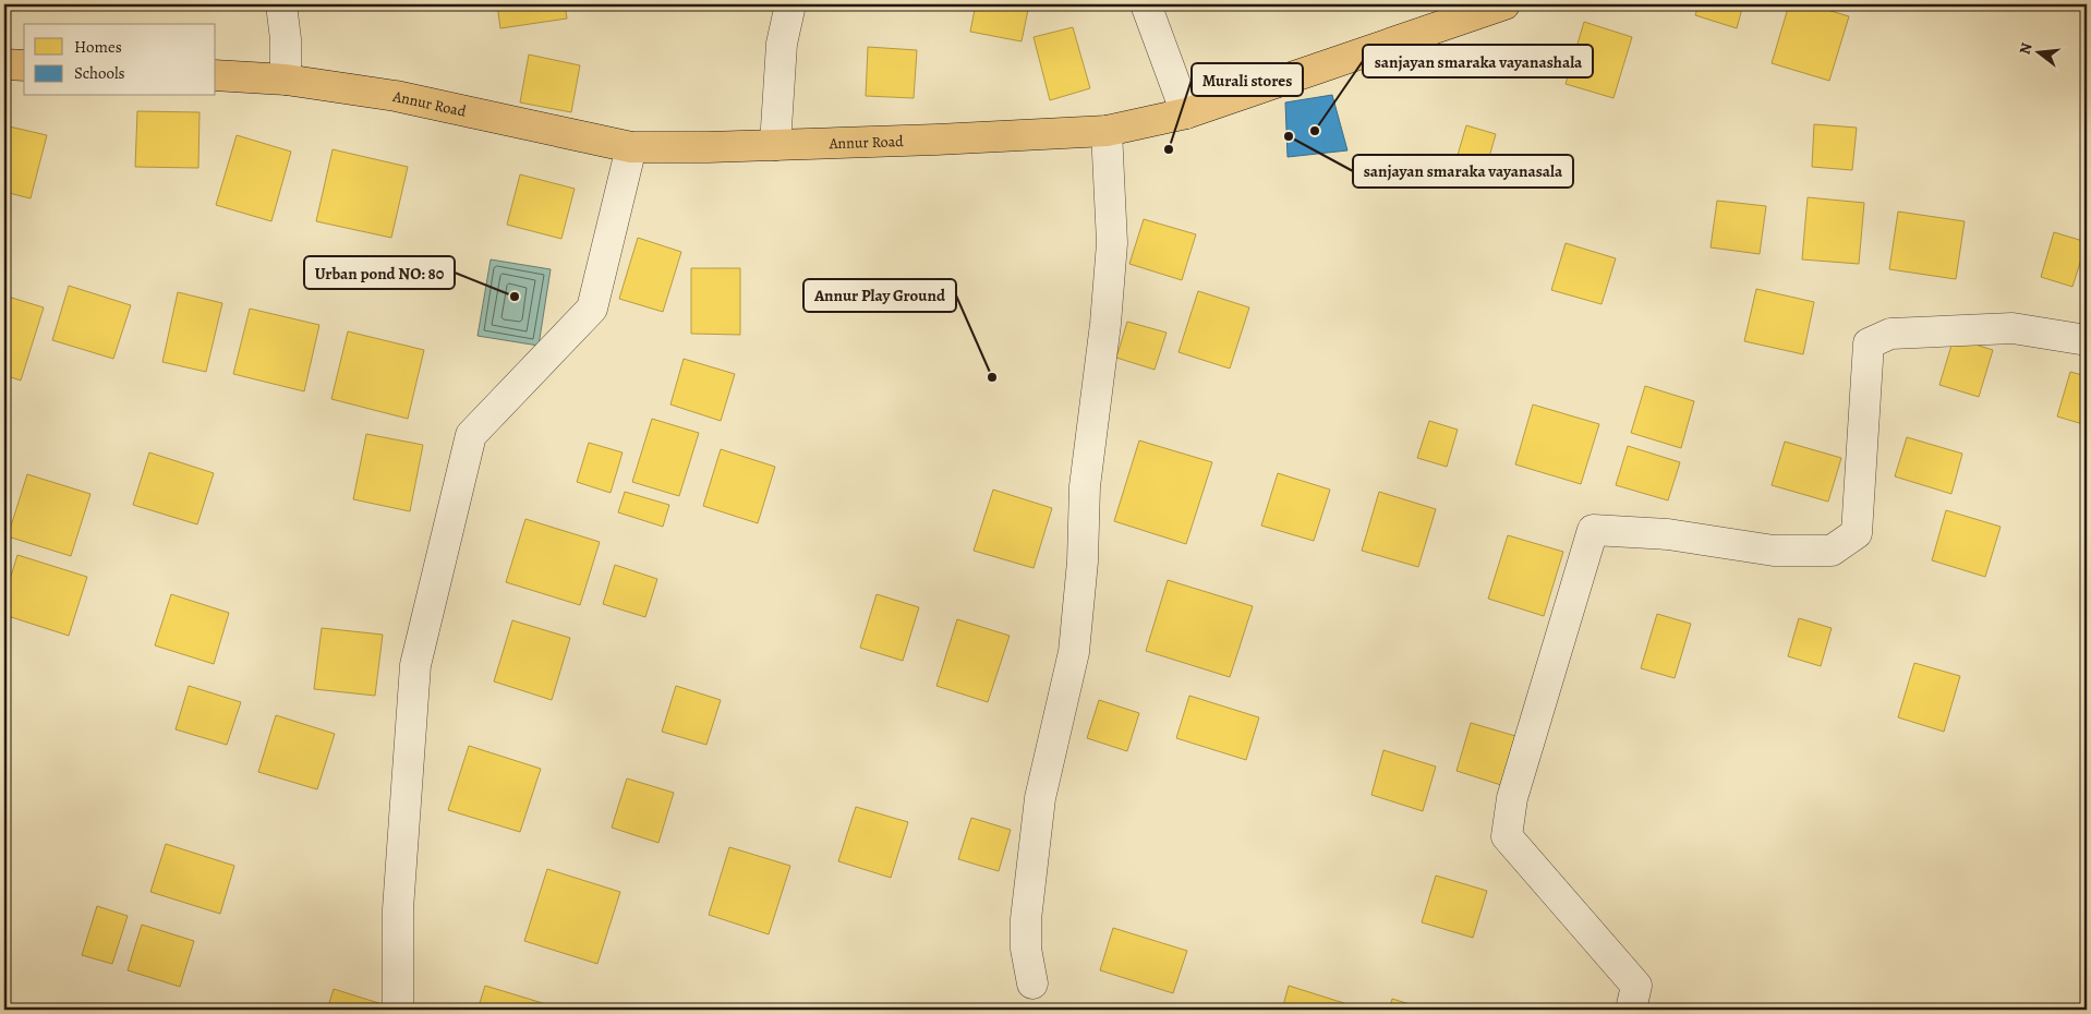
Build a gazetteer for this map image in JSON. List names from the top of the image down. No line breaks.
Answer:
{"streets":{"main road":["Annur Road"]},"places":["sanjayan smaraka vayanashala","sanjayan smaraka vayanasala","Murali stores","Urban pond NO: 80","Annur Play Ground"],"legend":["Homes","Schools"],"north":"left"}
